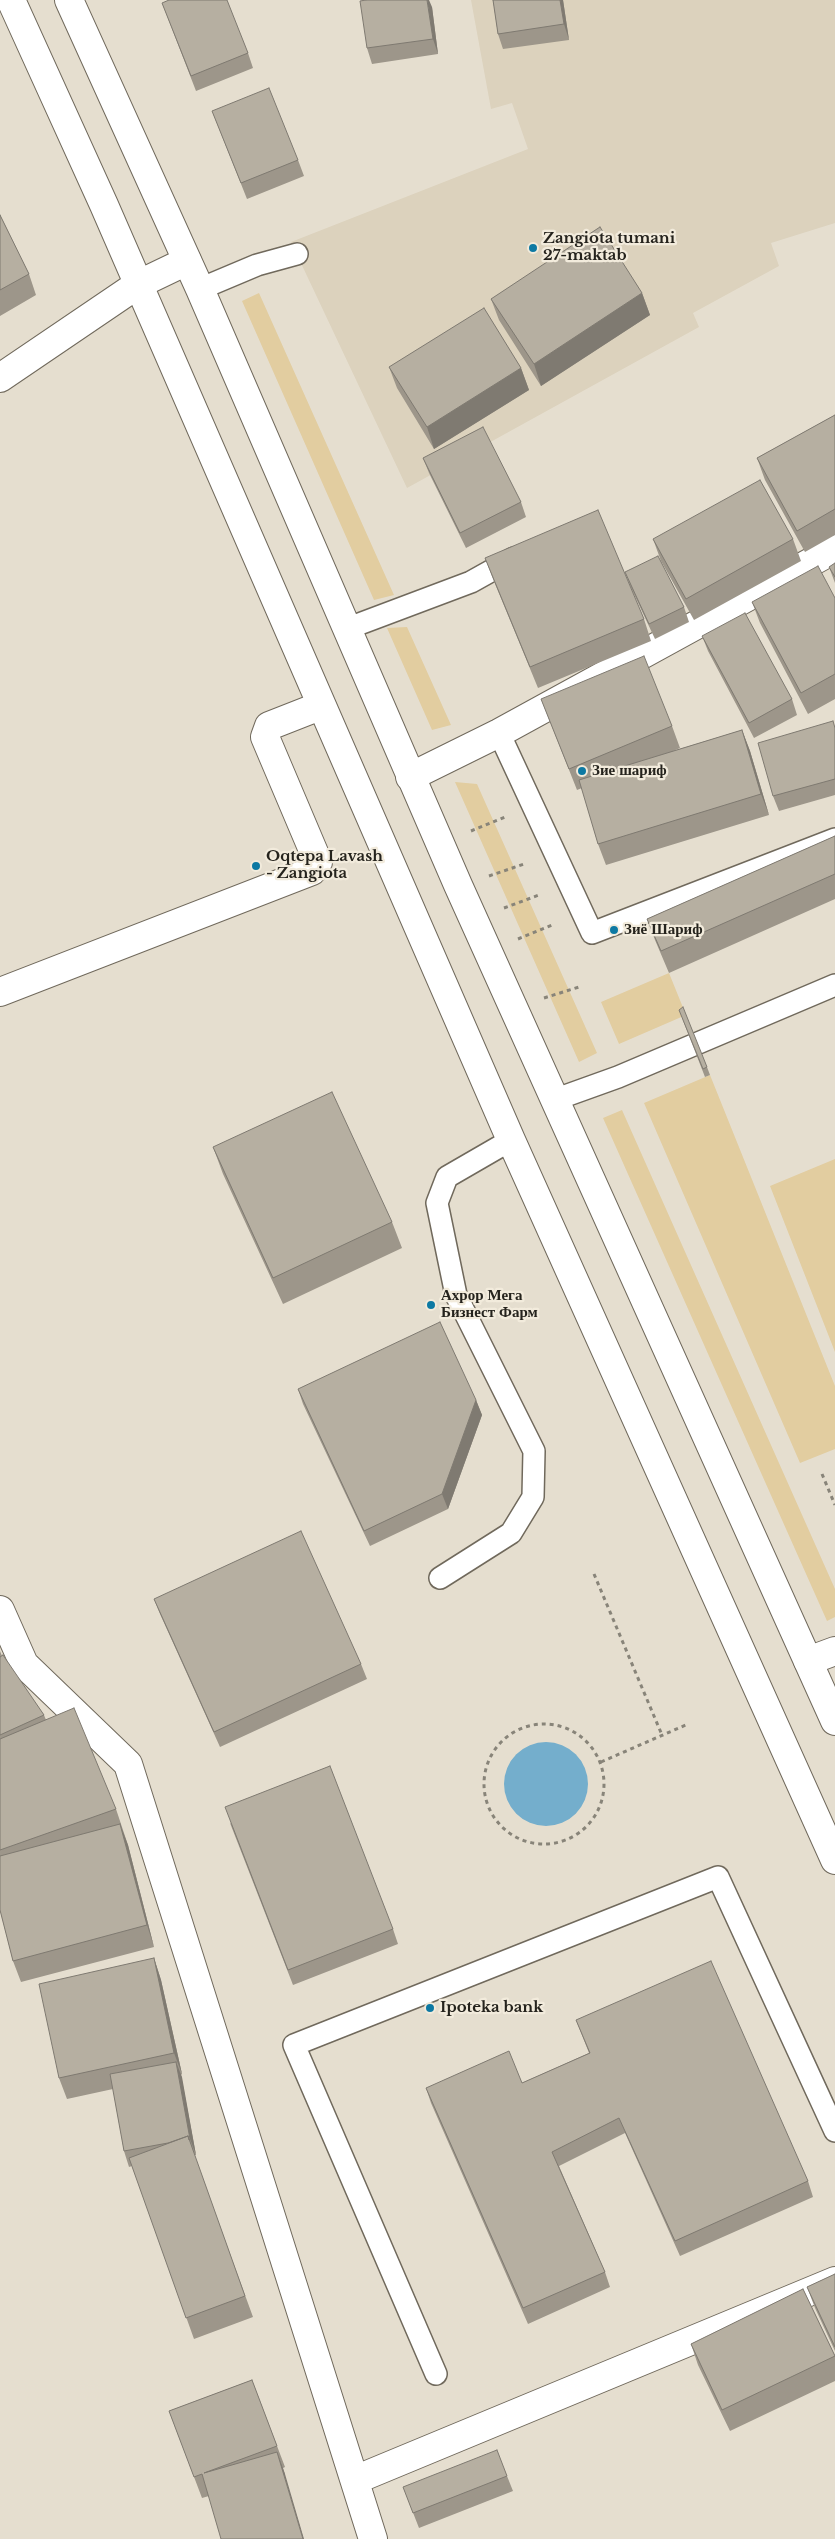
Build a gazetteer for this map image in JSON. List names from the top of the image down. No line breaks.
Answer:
{"places":["Zangiota tumani 27-maktab","Зие шариф","Oqtepa Lavash - Zangiota","Зиё Шариф","Ахрор Мега Бизнест Фарм","Ipoteka bank"]}
